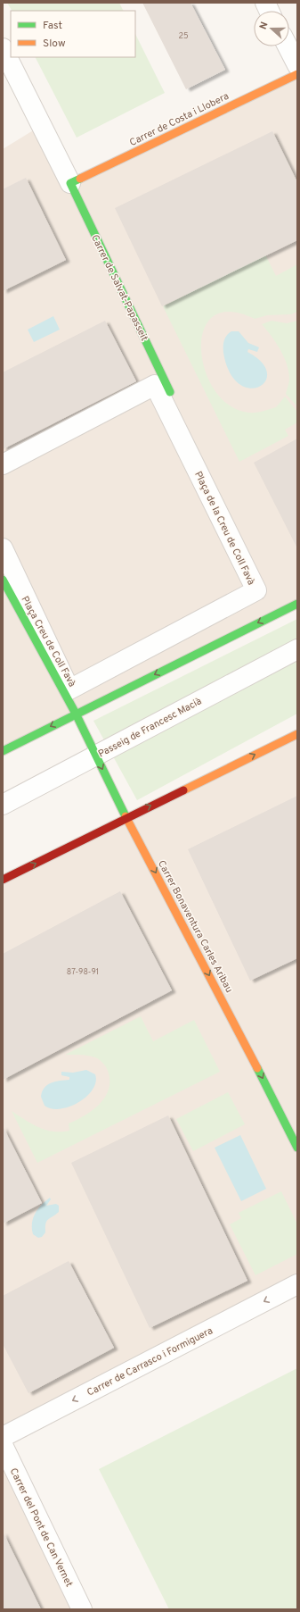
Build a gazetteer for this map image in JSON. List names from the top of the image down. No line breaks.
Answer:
{"streets":{"street":["Carrer de Costa i Llobera","Carrer de Salvat-Papasseit","Plaça de la Creu de Coll Favà","Plaça Creu de Coll Favà","Passeig de Francesc Macià","Carrer Bonaventura Carles Aribau","Carrer de Carrasco i Formiguera","Carrer del Pont de Can Vernet"]},"crossings":[["Carrer de Costa i Llobera","Carrer de Salvat-Papasseit"],["Plaça Creu de Coll Favà","Carrer Bonaventura Carles Aribau"],["Passeig de Francesc Macià","Carrer Bonaventura Carles Aribau"]],"one_way":["Carrer Bonaventura Carles Aribau","Carrer de Carrasco i Formiguera"],"house_numbers":["25","87-98-91"],"legend":["Fast","Slow"],"north":"left"}
